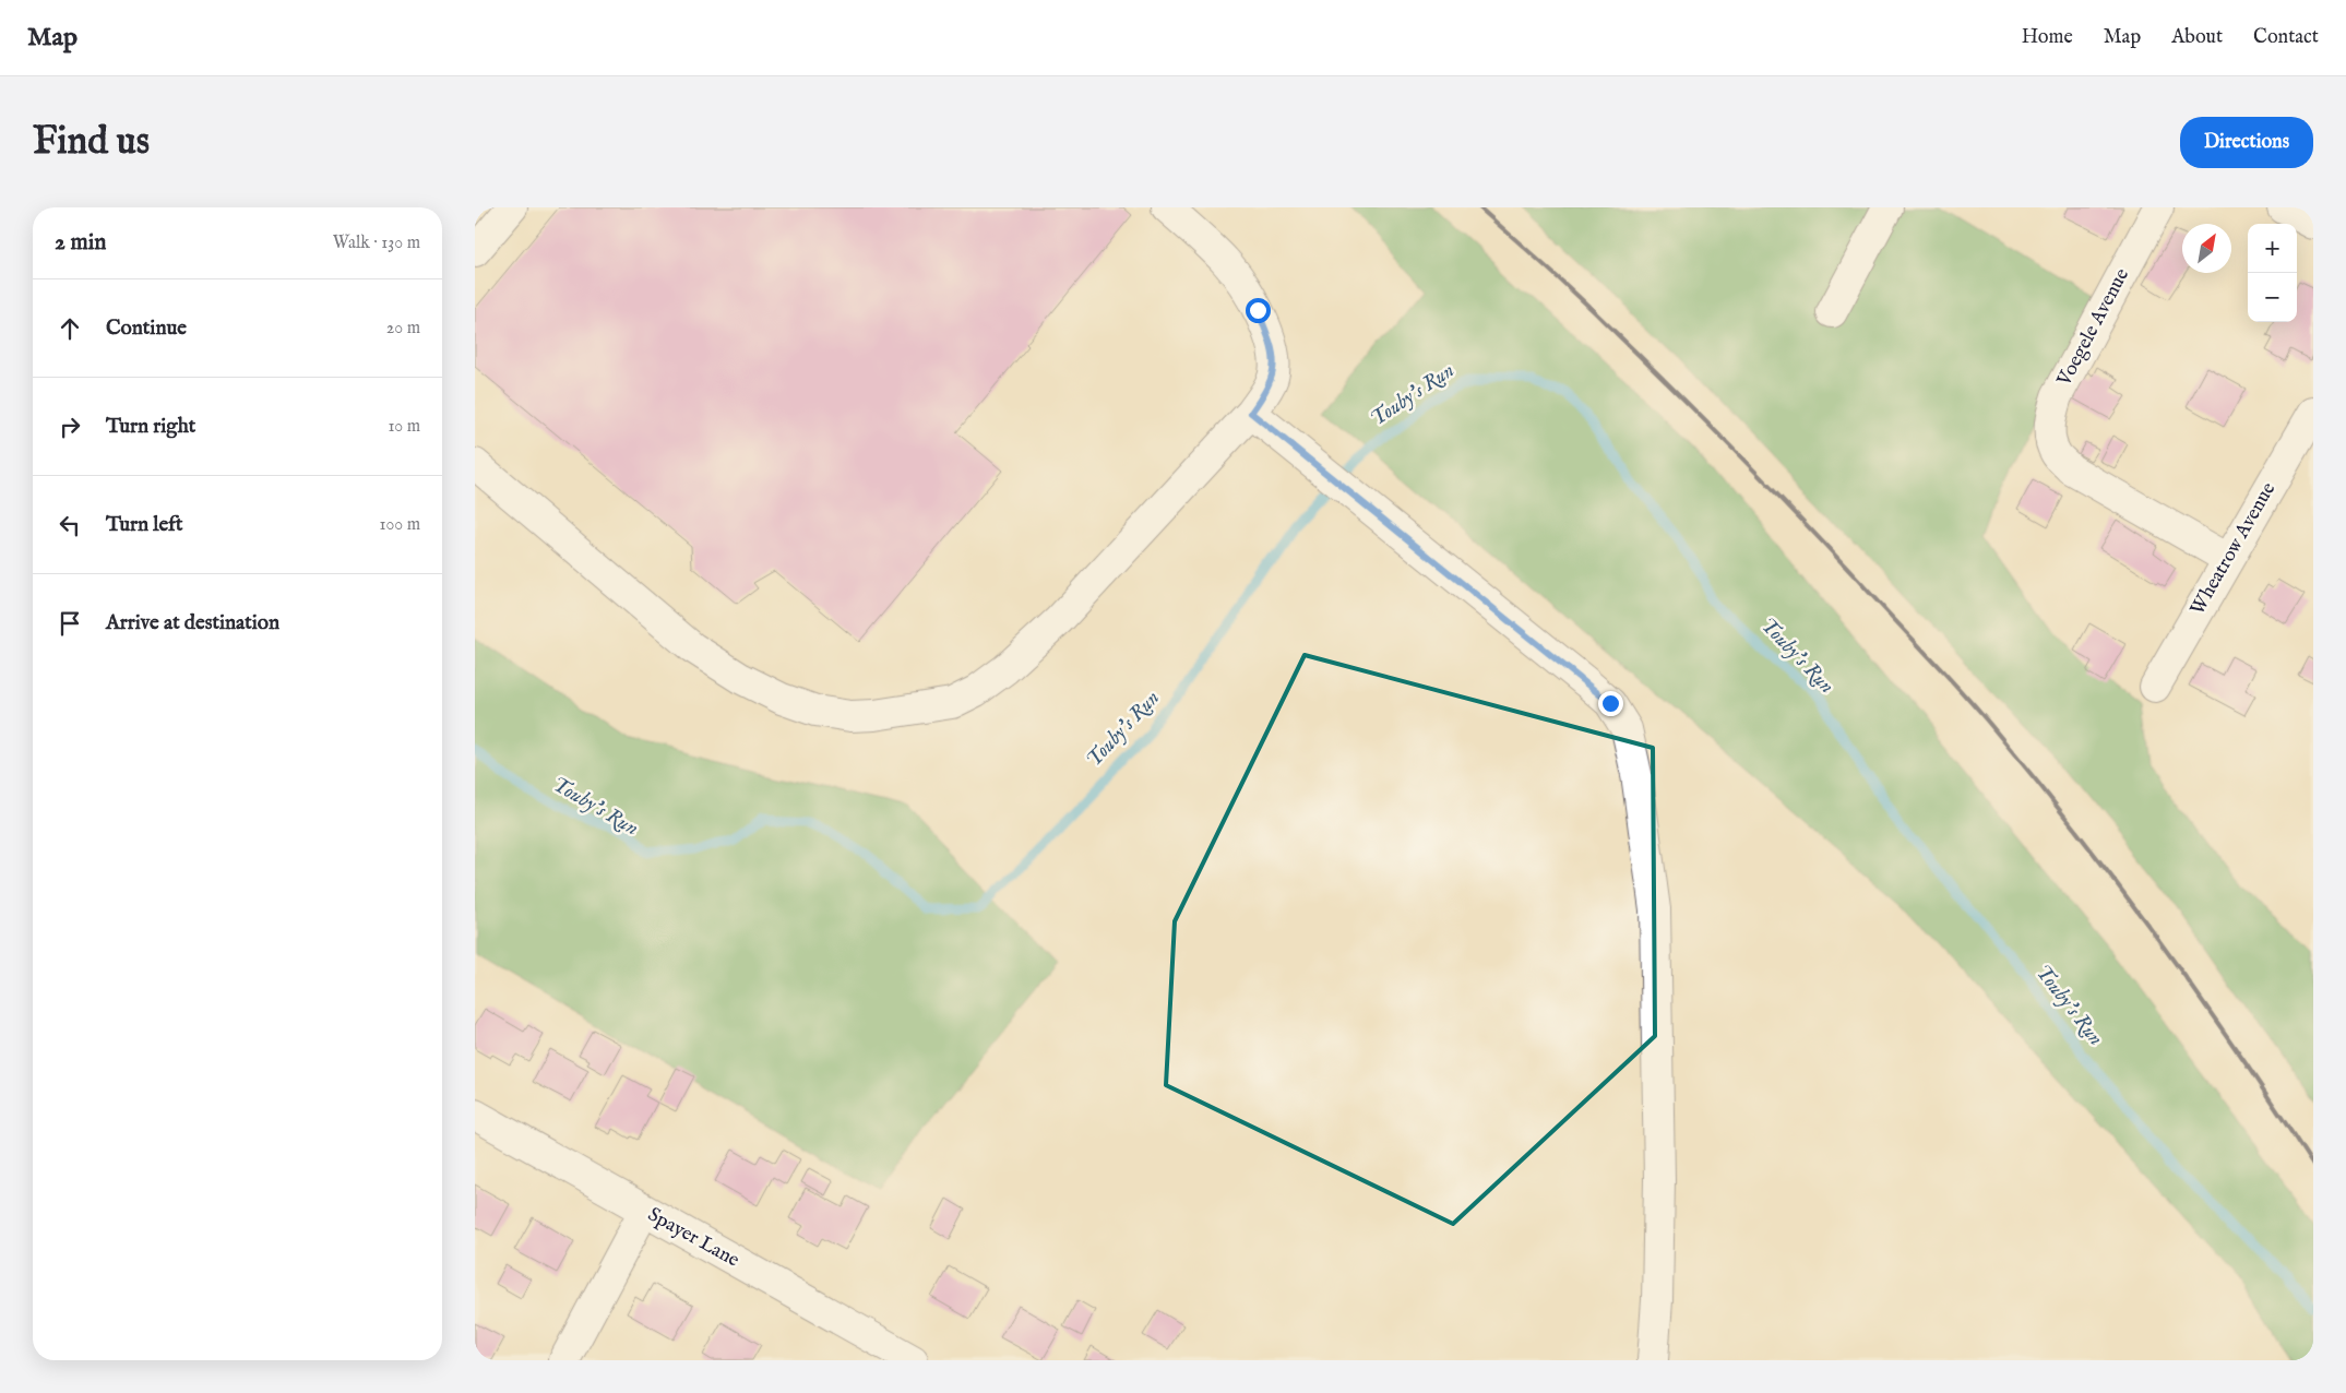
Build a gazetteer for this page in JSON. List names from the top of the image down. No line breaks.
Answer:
{"streets":{"street":["Voegele Avenue","Wheatrow Avenue","Spayer Lane"]},"crossings":[["Voegele Avenue","Wheatrow Avenue"]],"water":["Touby's Run"],"north":"top right","page":{"header":"Map","nav":["Home","Map","About","Contact"],"buttons":"Directions","title":"Find us","heading":["2 min","Walk · 130 m"],"map_buttons":["+","−"],"list":[["Continue","20 m"],["Turn right","10 m"],["Turn left","100 m"],"Arrive at destination"]}}
